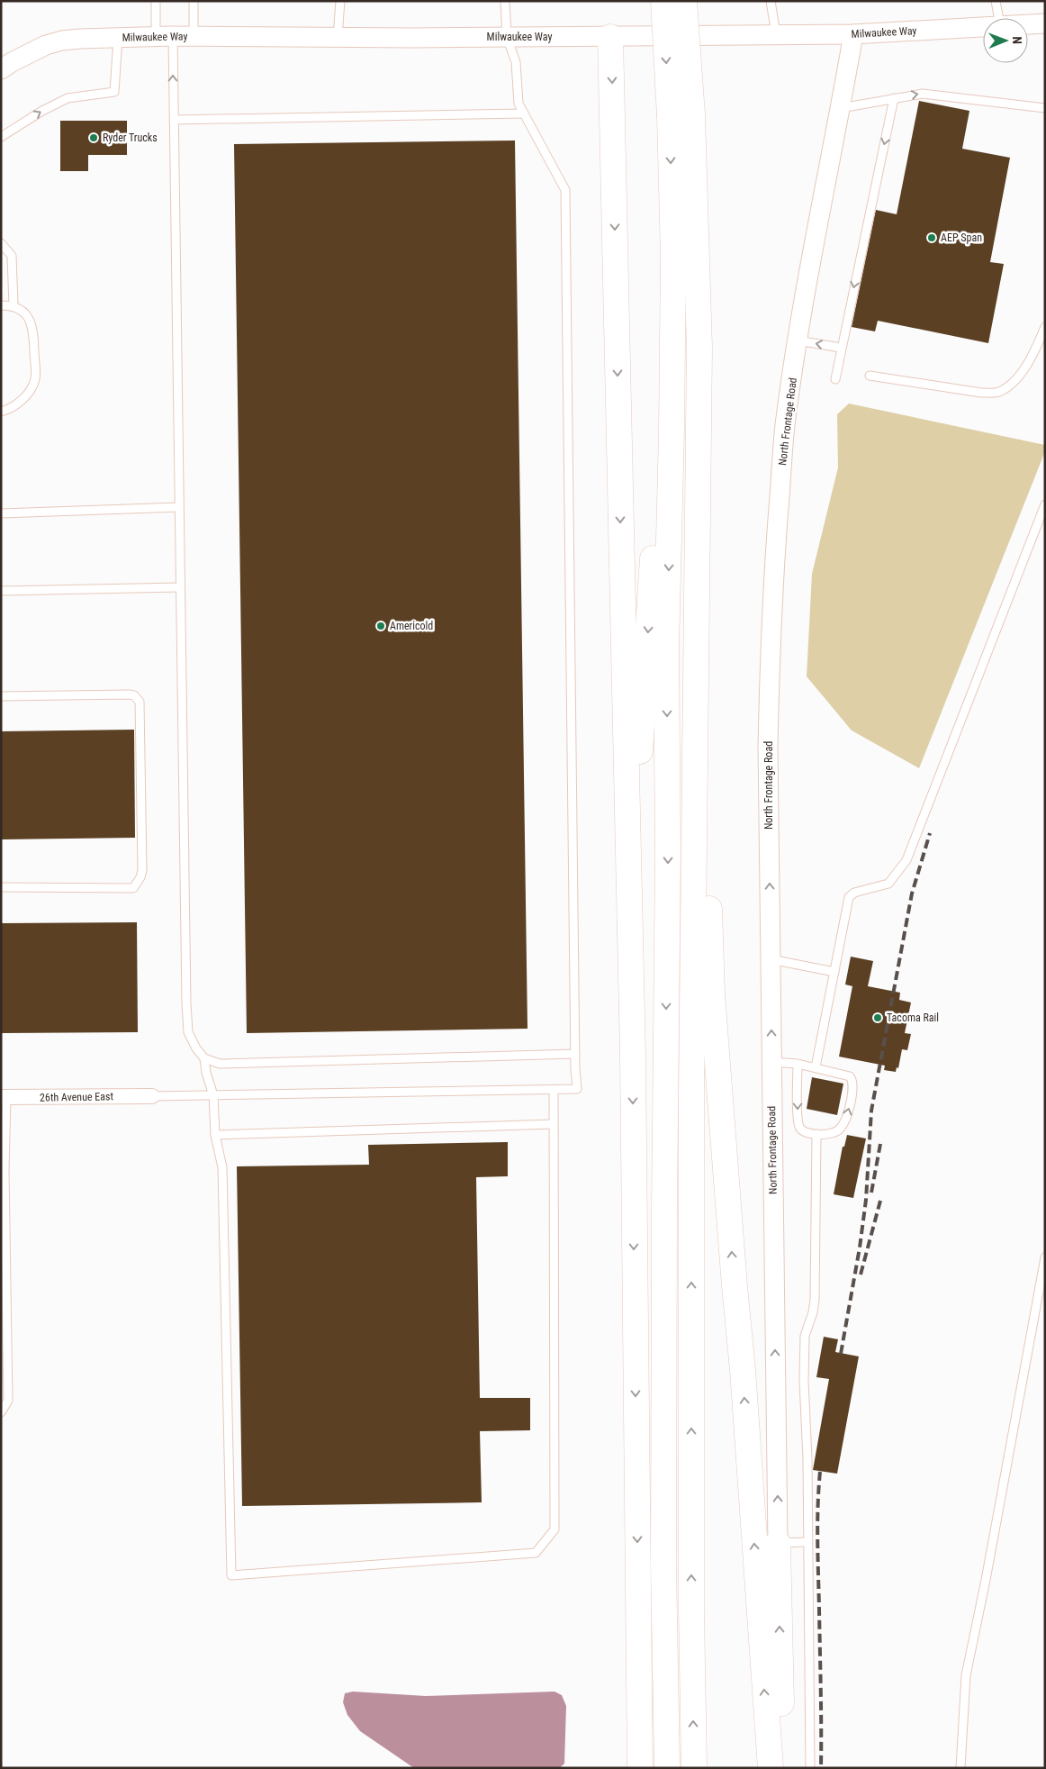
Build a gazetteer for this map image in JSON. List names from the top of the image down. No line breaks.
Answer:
{"streets":{"street":["Milwaukee Way","North Frontage Road","26th Avenue East"]},"crossings":[["Milwaukee Way","North Frontage Road"]],"one_way":["North Frontage Road"],"places":["Ryder Trucks","AEP Span","Americold","Tacoma Rail"],"north":"right"}
